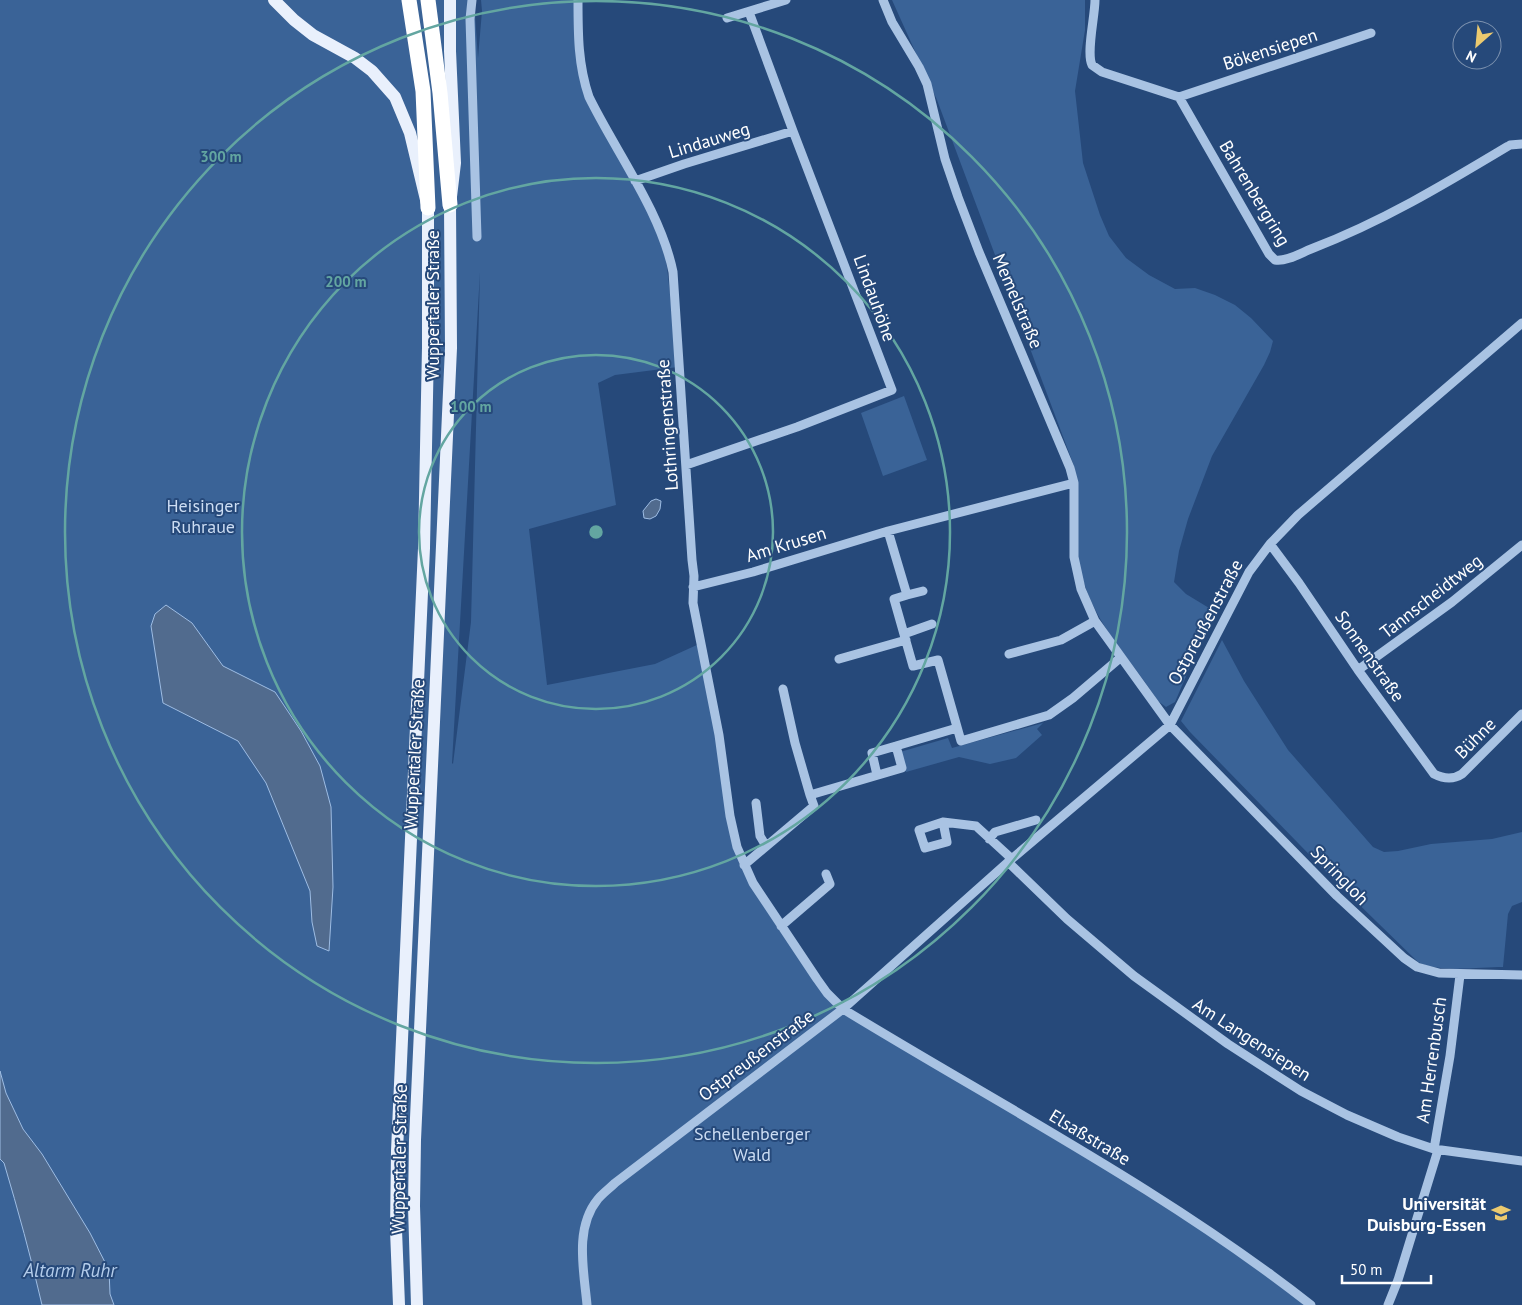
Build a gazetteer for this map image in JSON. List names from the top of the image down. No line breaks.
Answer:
{"streets":{"main road":["Wuppertaler Straße"],"street":["Bökensiepen","Lindauweg","Bahrenbergring","Lindauhöhe","Memelstraße","Lothringenstraße","Am Krusen","Tannscheidtweg","Ostpreußenstraße","Sonnenstraße","Bühne","Springloh","Am Langensiepen","Am Herrenbusch","Elsaßstraße"]},"crossings":[["Bökensiepen","Bahrenbergring"],["Lindauweg","Lindauhöhe"],["Lindauweg","Lothringenstraße"],["Lindauhöhe","Lothringenstraße"],["Memelstraße","Am Krusen"],["Memelstraße","Ostpreußenstraße"],["Memelstraße","Springloh"],["Lothringenstraße","Am Krusen"],["Lothringenstraße","Ostpreußenstraße"],["Lothringenstraße","Elsaßstraße"],["Tannscheidtweg","Sonnenstraße"],["Ostpreußenstraße","Sonnenstraße"],["Ostpreußenstraße","Springloh"],["Ostpreußenstraße","Am Langensiepen"],["Ostpreußenstraße","Elsaßstraße"],["Sonnenstraße","Bühne"],["Springloh","Am Herrenbusch"],["Am Langensiepen","Am Herrenbusch"]],"water":["Altarm Ruhr"],"parks":["Heisinger Ruhraue","Schellenberger Wald"],"places":{"school or university":["Universität Duisburg-Essen"]},"scale_bar":"50 m","north":"bottom left","rings":["300 m","200 m","100 m"]}
